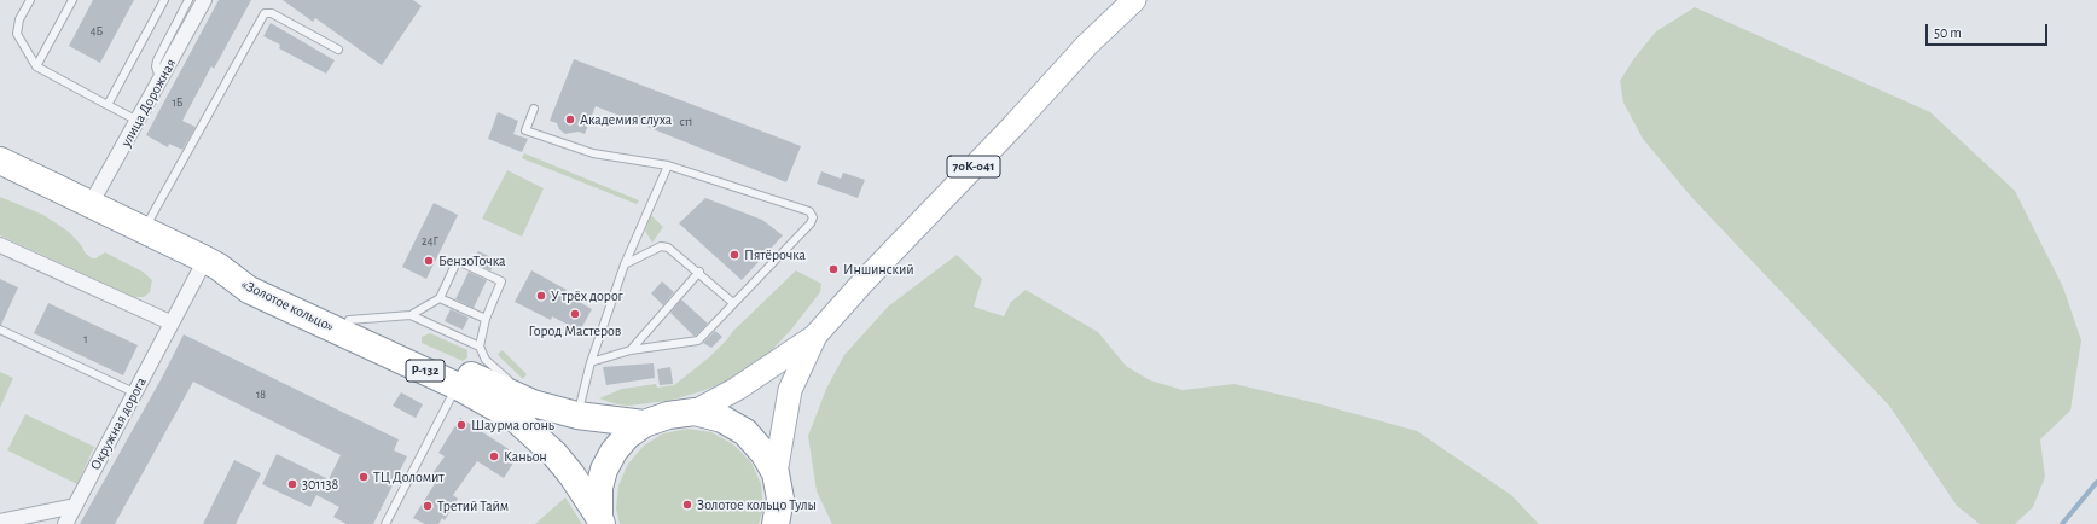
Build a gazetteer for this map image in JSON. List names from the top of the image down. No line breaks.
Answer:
{"streets":{"highway":["«Золотое кольцо»","Р-132"],"main road":["70К-041"],"street":["улица Дорожная","Окружная дорога"]},"crossings":[["улица Дорожная","«Золотое кольцо»"],["70К-041","«Золотое кольцо»"],["«Золотое кольцо»","Окружная дорога"]],"places":["Академия слуха","Пятёрочка","БензоТочка","Иншинский","У трёх дорог","Город Мастеров","Шаурма огонь","Каньон","ТЦ Доломит","301138","Золотое кольцо Тулы","Третий Тайм"],"house_numbers":["4Б","1Б","ст1","24Г","1","18"],"scale_bar":"50 m"}
